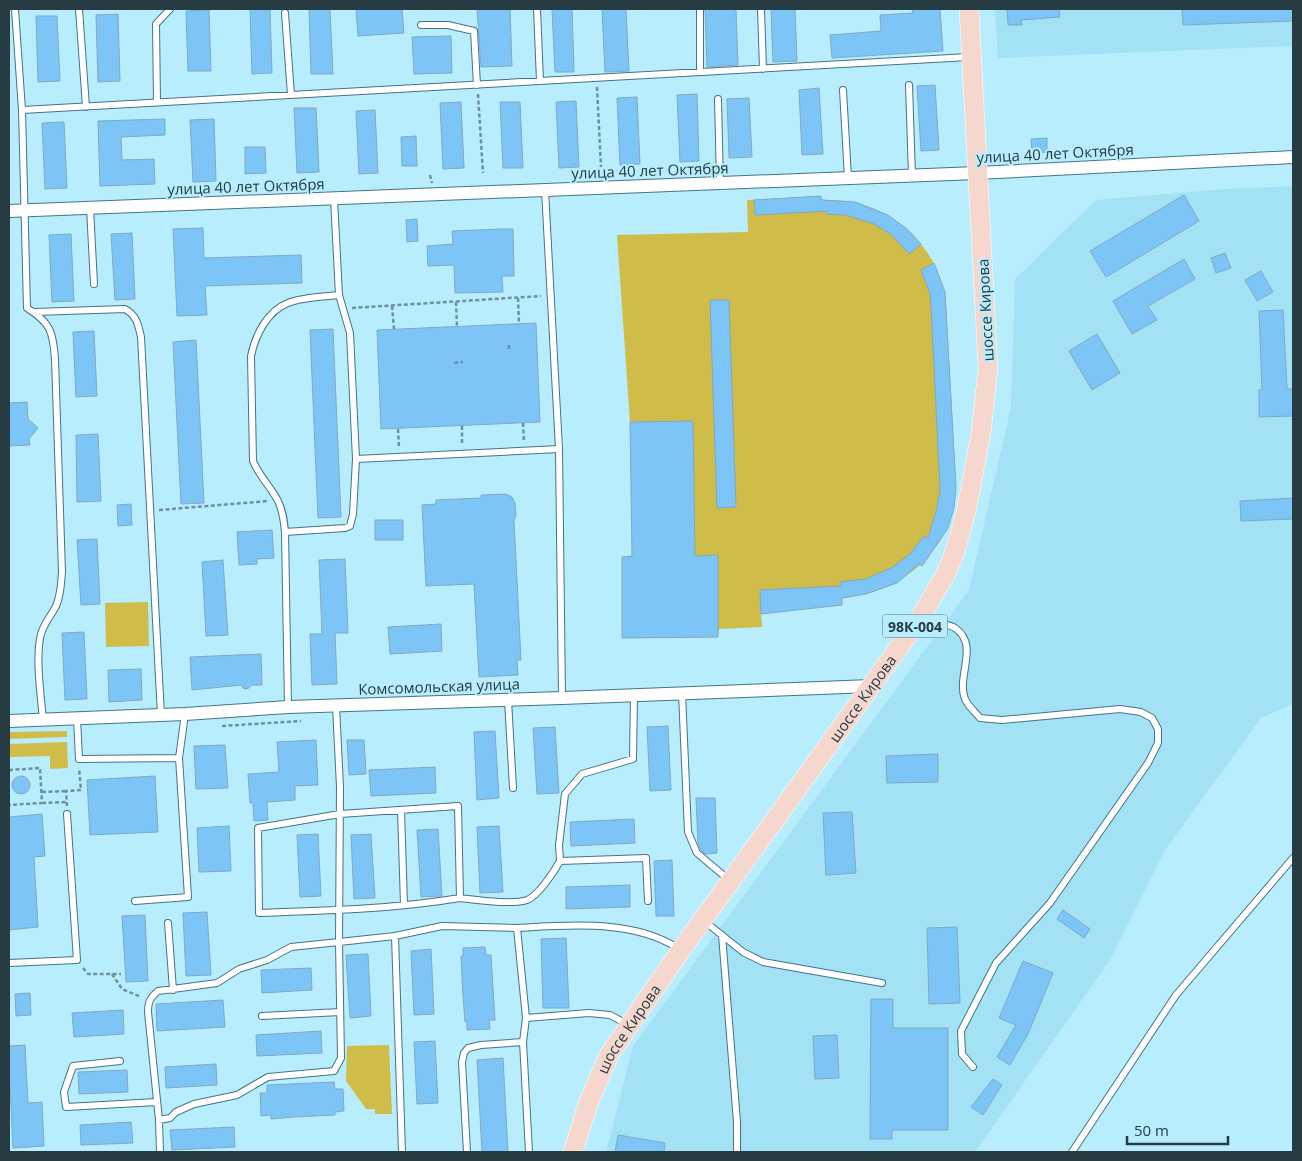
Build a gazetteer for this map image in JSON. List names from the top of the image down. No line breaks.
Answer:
{"streets":{"main road":["шоссе Кирова","98К-004"],"street":["улица 40 лет Октября","Комсомольская улица"]},"crossings":[["улица 40 лет Октября","шоссе Кирова"],["шоссе Кирова","Комсомольская улица"]],"scale_bar":"50 m"}
